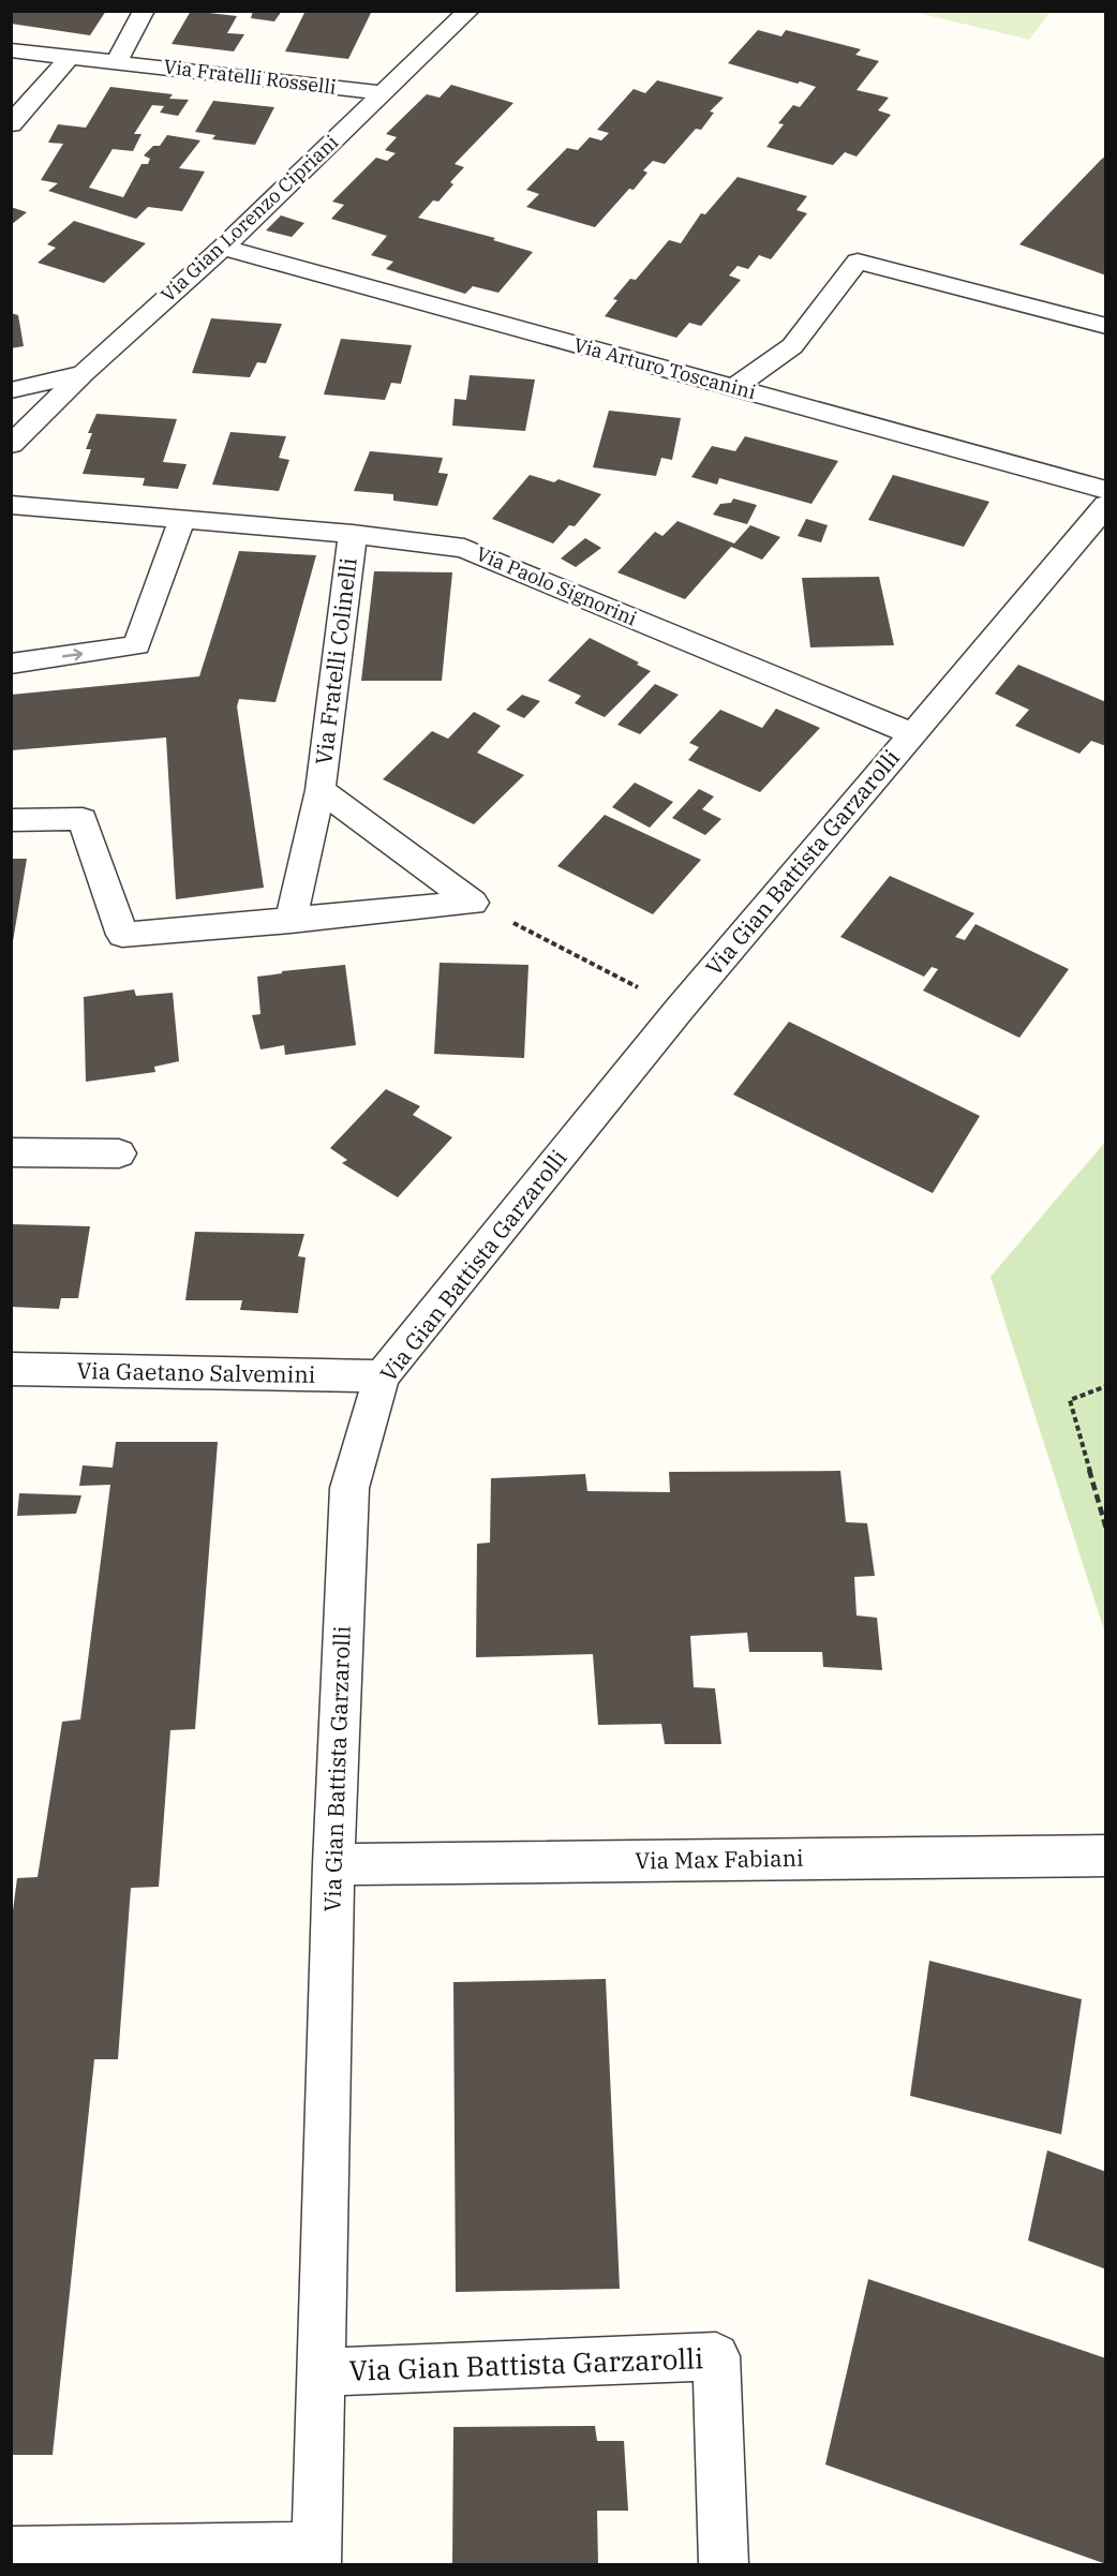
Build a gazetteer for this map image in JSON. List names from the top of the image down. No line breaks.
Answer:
{"streets":{"street":["Via Fratelli Rosselli","Via Gian Lorenzo Cipriani","Via Arturo Toscanini","Via Paolo Signorini","Via Fratelli Colinelli","Via Gian Battista Garzarolli","Via Gaetano Salvemini","Via Max Fabiani"]},"crossings":[["Via Fratelli Rosselli","Via Gian Lorenzo Cipriani"],["Via Gian Lorenzo Cipriani","Via Arturo Toscanini"],["Via Paolo Signorini","Via Fratelli Colinelli"],["Via Paolo Signorini","Via Gian Battista Garzarolli"],["Via Gian Battista Garzarolli","Via Gaetano Salvemini"],["Via Gian Battista Garzarolli","Via Max Fabiani"]]}
